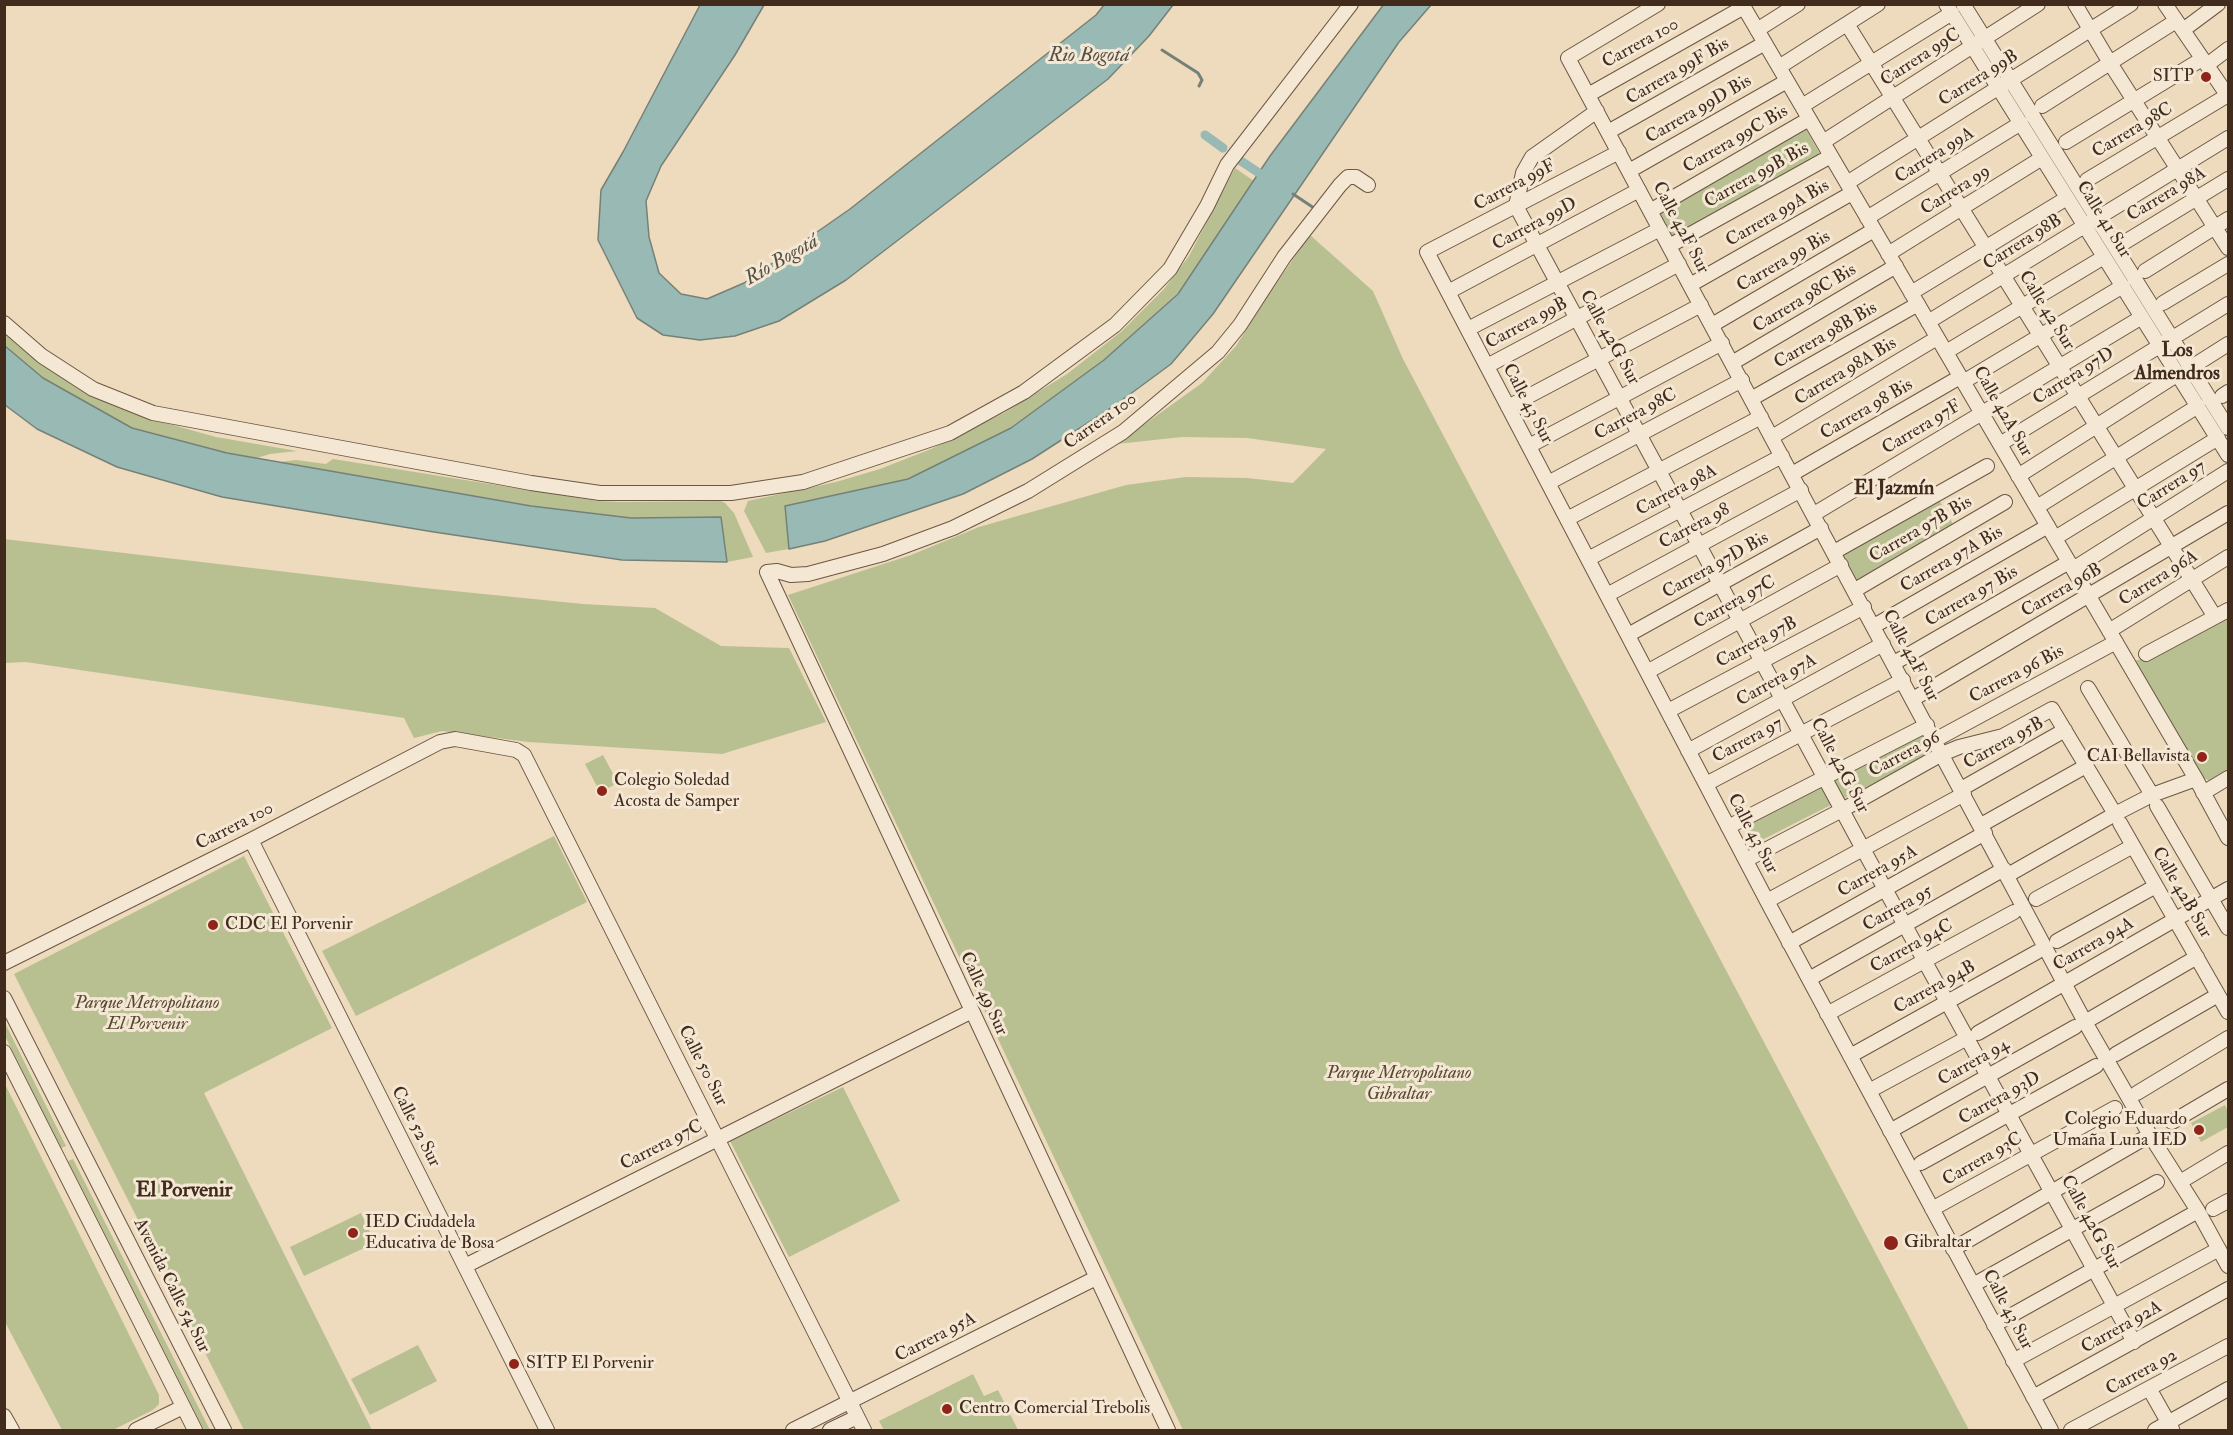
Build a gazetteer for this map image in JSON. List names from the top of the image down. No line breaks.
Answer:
{"streets":{"street":["Carrera 100","Carrera 99C","Carrera 99F Bis","Carrera 99B","Carrera 99D Bis","Carrera 98C","Carrera 99C Bis","Carrera 99A","Carrera 99B Bis","Carrera 99F","Carrera 99","Carrera 98A","Carrera 99A Bis","Calle 41 Sur","Carrera 99D","Calle 42F Sur","Carrera 98B","Carrera 99 Bis","Carrera 98C Bis","Calle 42 Sur","Carrera 98B Bis","Calle 42G Sur","Carrera 98A Bis","Carrera 97D","Calle 43 Sur","Carrera 98 Bis","Calle 42A Sur","Carrera 97F","Carrera 97","Carrera 98","Carrera 97B Bis","Carrera 97A Bis","Carrera 97D Bis","Carrera 96A","Carrera 96B","Carrera 97 Bis","Carrera 97C","Carrera 97B","Carrera 96 Bis","Carrera 97A","Carrera 95B","Carrera 96","Carrera 95A","Calle 42B Sur","Carrera 95","Carrera 94A","Carrera 94C","Carrera 94B","Calle 49 Sur","Carrera 94","Calle 50 Sur","Carrera 93D","Calle 52 Sur","Carrera 93C","Avenida Calle 54 Sur","Carrera 92A","Carrera 92"]},"crossings":[["Carrera 100","Calle 42F Sur"],["Carrera 100","Calle 42A Sur"],["Carrera 100","Calle 49 Sur"],["Carrera 100","Calle 50 Sur"],["Carrera 100","Calle 52 Sur"],["Carrera 99C","Calle 41 Sur"],["Carrera 99C","Calle 42 Sur"],["Carrera 99C","Calle 42A Sur"],["Carrera 99F Bis","Calle 42F Sur"],["Carrera 99F Bis","Calle 42A Sur"],["Carrera 99B","Carrera 99A Bis"],["Carrera 99B","Calle 41 Sur"],["Carrera 99B","Calle 42F Sur"],["Carrera 99B","Calle 42 Sur"],["Carrera 99B","Calle 42G Sur"],["Carrera 99B","Calle 43 Sur"],["Carrera 99B","Calle 42A Sur"],["Carrera 99D Bis","Calle 42F Sur"],["Carrera 99D Bis","Calle 42A Sur"],["Carrera 98C","Calle 42F Sur"],["Carrera 98C","Calle 42G Sur"],["Carrera 98C","Calle 43 Sur"],["Carrera 99C Bis","Calle 42F Sur"],["Carrera 99C Bis","Calle 42A Sur"],["Carrera 99A","Calle 41 Sur"],["Carrera 99A","Carrera 99 Bis"],["Carrera 99A","Calle 42 Sur"],["Carrera 99A","Calle 42A Sur"],["Carrera 99B Bis","Calle 42F Sur"],["Carrera 99B Bis","Calle 42A Sur"],["Carrera 99F","Calle 42F Sur"],["Carrera 99F","Calle 42G Sur"],["Carrera 99F","Calle 43 Sur"],["Carrera 99","Calle 41 Sur"],["Carrera 99","Calle 42 Sur"],["Carrera 99","Calle 42A Sur"],["Carrera 98A","Calle 42F Sur"],["Carrera 98A","Calle 42G Sur"],["Carrera 98A","Calle 43 Sur"],["Carrera 99A Bis","Calle 42F Sur"],["Carrera 99A Bis","Calle 42A Sur"],["Calle 41 Sur","Carrera 98B"],["Calle 41 Sur","Carrera 97D"],["Calle 41 Sur","Carrera 97F"],["Carrera 99D","Calle 42F Sur"],["Carrera 99D","Calle 42G Sur"],["Carrera 99D","Calle 43 Sur"],["Calle 42F Sur","Carrera 99 Bis"],["Calle 42F Sur","Carrera 98C Bis"],["Calle 42F Sur","Carrera 98B Bis"],["Calle 42F Sur","Carrera 98A Bis"],["Calle 42F Sur","Carrera 98 Bis"],["Calle 42F Sur","Carrera 97F"],["Calle 42F Sur","Carrera 97"],["Calle 42F Sur","Carrera 98"],["Calle 42F Sur","Carrera 97B Bis"],["Calle 42F Sur","Carrera 97A Bis"],["Calle 42F Sur","Carrera 97D Bis"],["Calle 42F Sur","Carrera 96B"],["Calle 42F Sur","Carrera 97 Bis"],["Calle 42F Sur","Carrera 97C"],["Calle 42F Sur","Carrera 97B"],["Calle 42F Sur","Carrera 96 Bis"],["Calle 42F Sur","Carrera 97A"],["Calle 42F Sur","Carrera 95B"],["Calle 42F Sur","Carrera 96"],["Calle 42F Sur","Carrera 95A"],["Calle 42F Sur","Carrera 95"],["Calle 42F Sur","Carrera 94A"],["Calle 42F Sur","Carrera 94"],["Carrera 98B","Calle 42 Sur"],["Carrera 98B","Calle 42A Sur"],["Carrera 99 Bis","Calle 42A Sur"],["Carrera 98C Bis","Calle 42A Sur"],["Calle 42 Sur","Carrera 97D"],["Calle 42 Sur","Carrera 97F"],["Calle 42 Sur","Carrera 97"],["Calle 42 Sur","Carrera 96A"],["Calle 42 Sur","Carrera 96B"],["Carrera 98B Bis","Calle 42A Sur"],["Calle 42G Sur","Carrera 97"],["Calle 42G Sur","Carrera 98"],["Calle 42G Sur","Carrera 97D Bis"],["Calle 42G Sur","Carrera 97C"],["Calle 42G Sur","Carrera 97B"],["Calle 42G Sur","Carrera 97A"],["Calle 42G Sur","Carrera 95B"],["Calle 42G Sur","Carrera 96"],["Calle 42G Sur","Carrera 95A"],["Calle 42G Sur","Carrera 95"],["Calle 42G Sur","Carrera 94A"],["Calle 42G Sur","Carrera 94C"],["Calle 42G Sur","Carrera 94B"],["Calle 42G Sur","Carrera 94"],["Calle 42G Sur","Carrera 93D"],["Calle 42G Sur","Carrera 93C"],["Calle 42G Sur","Carrera 92A"],["Carrera 98A Bis","Calle 42A Sur"],["Carrera 97D","Calle 42A Sur"],["Calle 43 Sur","Carrera 97"],["Calle 43 Sur","Carrera 98"],["Calle 43 Sur","Carrera 97D Bis"],["Calle 43 Sur","Carrera 97C"],["Calle 43 Sur","Carrera 97B"],["Calle 43 Sur","Carrera 97A"],["Calle 43 Sur","Carrera 95B"],["Calle 43 Sur","Carrera 96"],["Calle 43 Sur","Carrera 95A"],["Calle 43 Sur","Carrera 95"],["Calle 43 Sur","Carrera 94A"],["Calle 43 Sur","Carrera 94C"],["Calle 43 Sur","Carrera 94B"],["Calle 43 Sur","Carrera 94"],["Calle 43 Sur","Carrera 93C"],["Calle 43 Sur","Carrera 92A"],["Carrera 98 Bis","Calle 42A Sur"],["Calle 42A Sur","Carrera 97F"],["Calle 42A Sur","Carrera 97"],["Calle 42A Sur","Carrera 97A Bis"],["Calle 42A Sur","Carrera 96A"],["Calle 42A Sur","Carrera 96B"],["Calle 42A Sur","Carrera 97 Bis"],["Calle 42A Sur","Carrera 96 Bis"],["Calle 42A Sur","Carrera 95"],["Carrera 97","Carrera 97 Bis"],["Carrera 96A","Carrera 96 Bis"],["Carrera 97C","Calle 49 Sur"],["Carrera 97C","Calle 50 Sur"],["Carrera 97C","Calle 52 Sur"],["Carrera 95B","Calle 42B Sur"],["Carrera 96","Calle 42B Sur"],["Carrera 95A","Calle 42B Sur"],["Carrera 95A","Calle 49 Sur"],["Carrera 95A","Calle 50 Sur"],["Calle 42B Sur","Carrera 95"],["Calle 42B Sur","Carrera 94A"],["Calle 42B Sur","Carrera 94"]],"districts":["Los Almendros","El Jazmín","El Porvenir"],"water":["Rio Bogotá","Río Bogotá"],"parks":["Parque Metropolitano El Porvenir","Parque Metropolitano Gibraltar"],"places":["SITP","CAI Bellavista","Colegio Soledad Acosta de Samper","CDC El Porvenir","Colegio Eduardo Umaña Luna IED","IED Ciudadela Educativa de Bosa","Gibraltar","SITP El Porvenir","Centro Comercial Trebolis"]}
